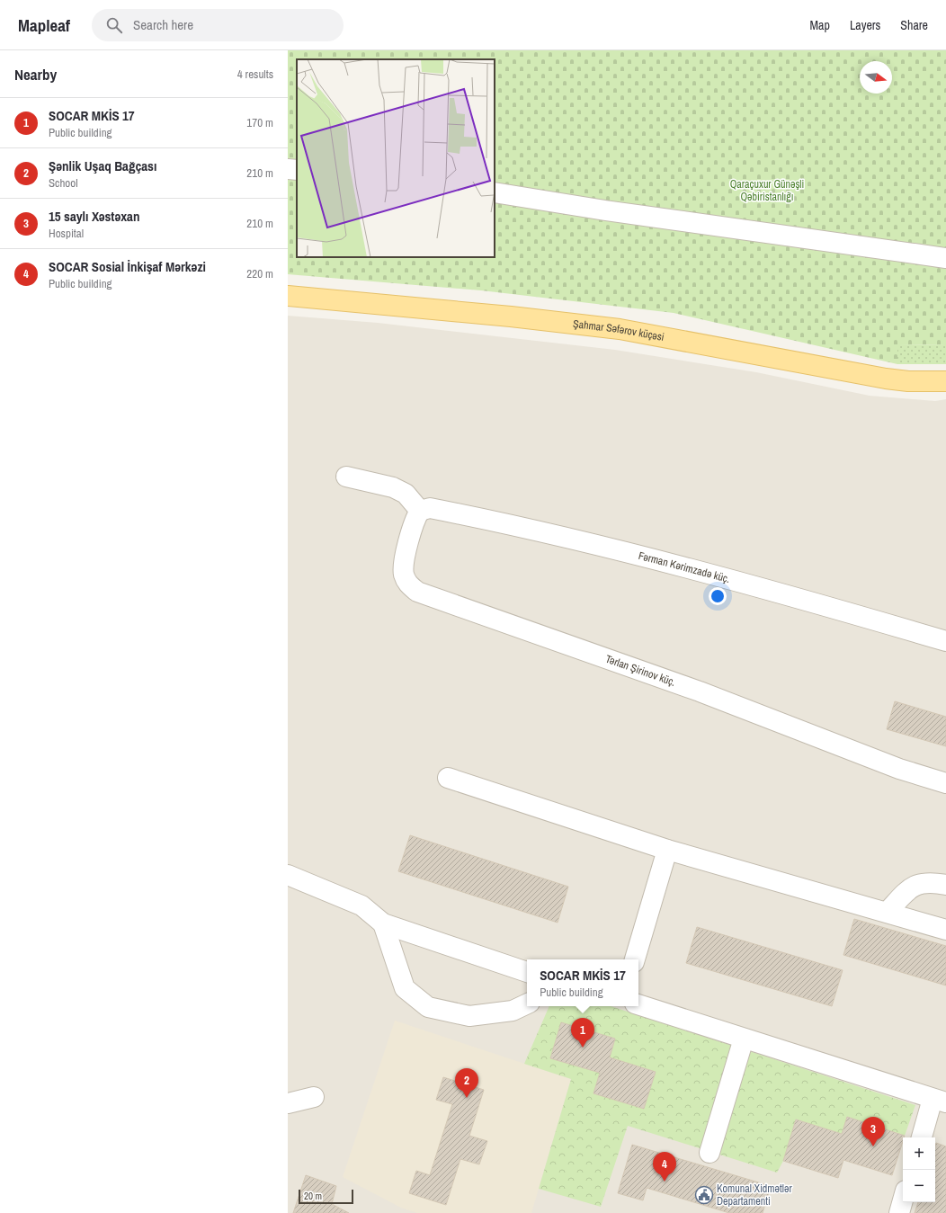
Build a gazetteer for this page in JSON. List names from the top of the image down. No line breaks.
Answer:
{"streets":{"main road":["Şahmar Səfərov küçəsi"],"street":["Fərman Kərimzadə küç.","Tərlan Şirinov küç."]},"crossings":[["Fərman Kərimzadə küç.","Tərlan Şirinov küç."]],"parks":["Qaraçuxur Günəşli Qəbiristanlığı"],"places":{"public building":["Komunal Xidmətlər Departamenti"]},"scale_bar":"20 m","north":"right","page":{"header":"Mapleaf","search":"Search here","nav":["Map","Layers","Share"],"heading":["Nearby","4 results"],"list":[{"mark":"1","name":"SOCAR MKİS 17","note":"Public building","value":"170 m"},{"mark":"2","name":"Şənlik Uşaq Bağçası","note":"School","value":"210 m"},{"mark":"3","name":"15 saylı Xəstəxan","note":"Hospital","value":"210 m"},{"mark":"4","name":"SOCAR Sosial İnkişaf Mərkəzi","note":"Public building","value":"220 m"}],"popup":["SOCAR MKİS 17","Public building"],"pins":["1","2","3","4"],"map_buttons":["+","−"],"scale":"20 m"}}
